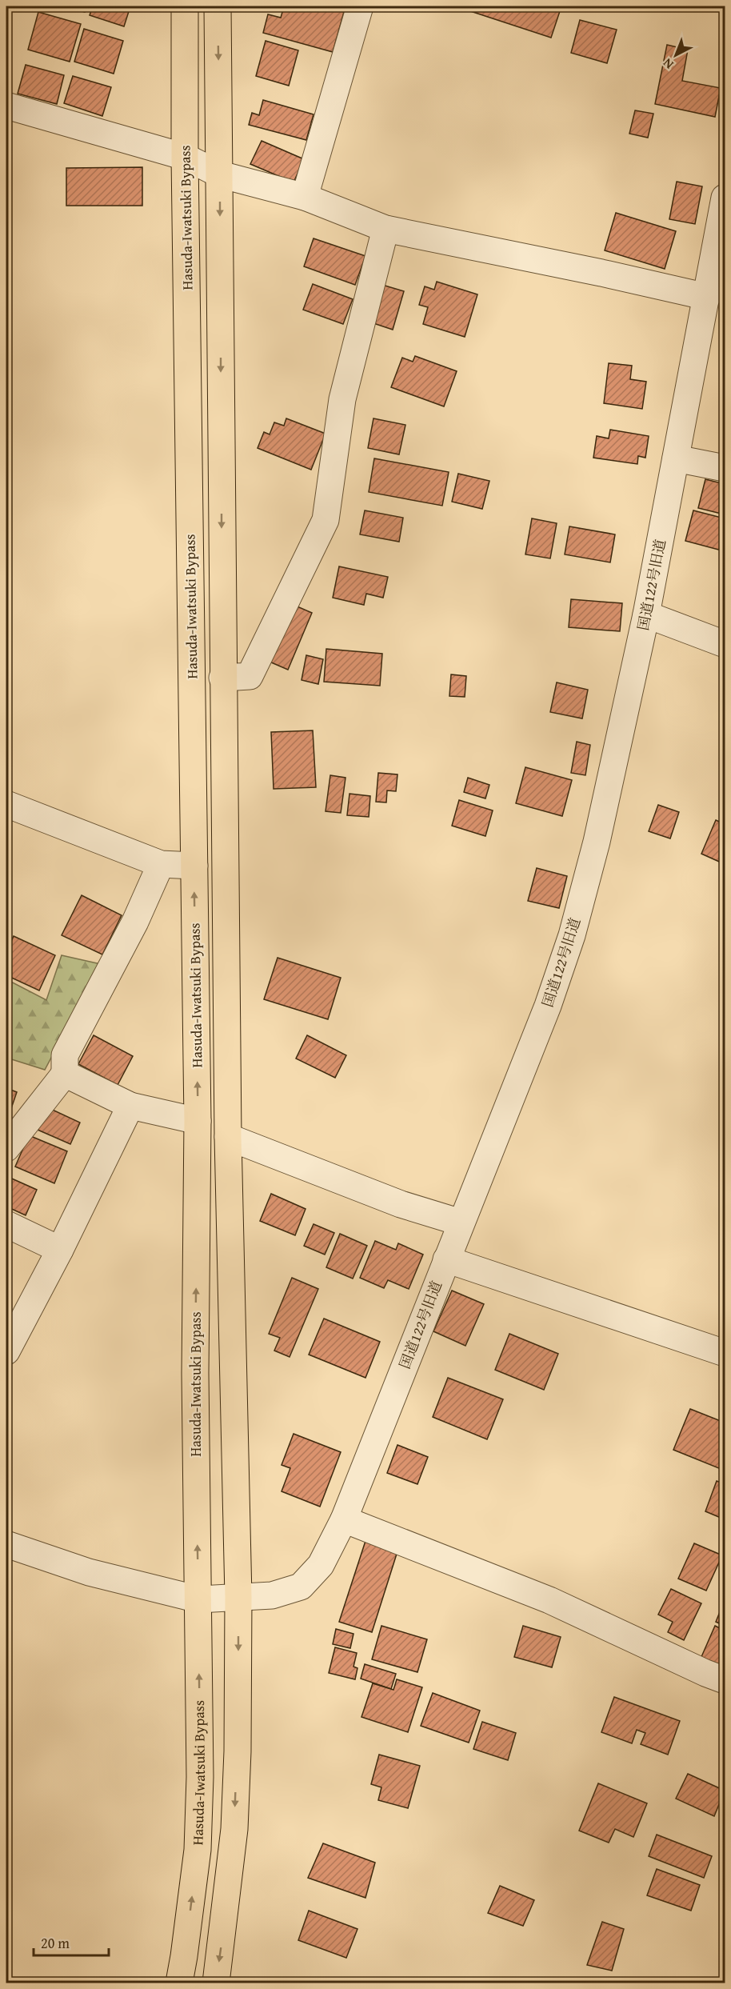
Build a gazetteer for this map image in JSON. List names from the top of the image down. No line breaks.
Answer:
{"streets":{"highway":["Hasuda-Iwatsuki Bypass"],"street":["国道122号旧道"]},"crossings":[["Hasuda-Iwatsuki Bypass","国道122号旧道"]],"scale_bar":"20 m","north":"bottom left"}
